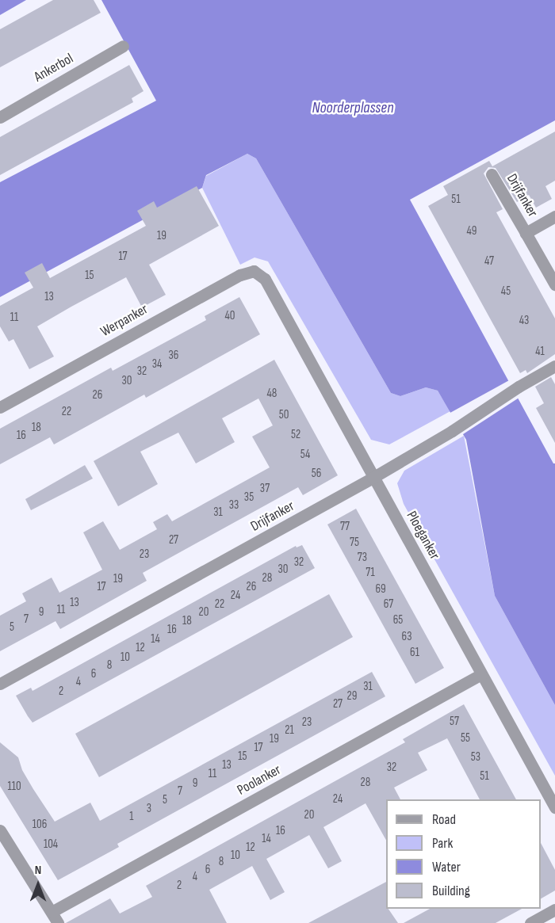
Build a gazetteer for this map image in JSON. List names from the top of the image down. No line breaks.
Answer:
{"streets":{"street":["Ankerbol","Drijfanker","Werpanker","Ploeganker","Poolanker"]},"crossings":[["Drijfanker","Ploeganker"],["Werpanker","Ploeganker"],["Ploeganker","Poolanker"]],"water":["Noorderplassen"],"house_numbers":["51","49","19","17","47","15","45","13","40","11","43","41","36","34","32","30","48","26","22","50","18","52","16","54","56","37","35","33","31","77","27","75","23","73","32","30","71","28","19","17","26","69","24","13","22","67","11","9","20","7","65","18","5","16","63","14","12","61","10","8","6","4","31","2","29","27","57","23","21","55","19","17","15","53","13","32","11","51","28","9","110","7","24","5","3","20","1","106","16","14","104","12","10","8","6","4","2"],"legend":["Road","Park","Water","Building"],"north":"top"}
